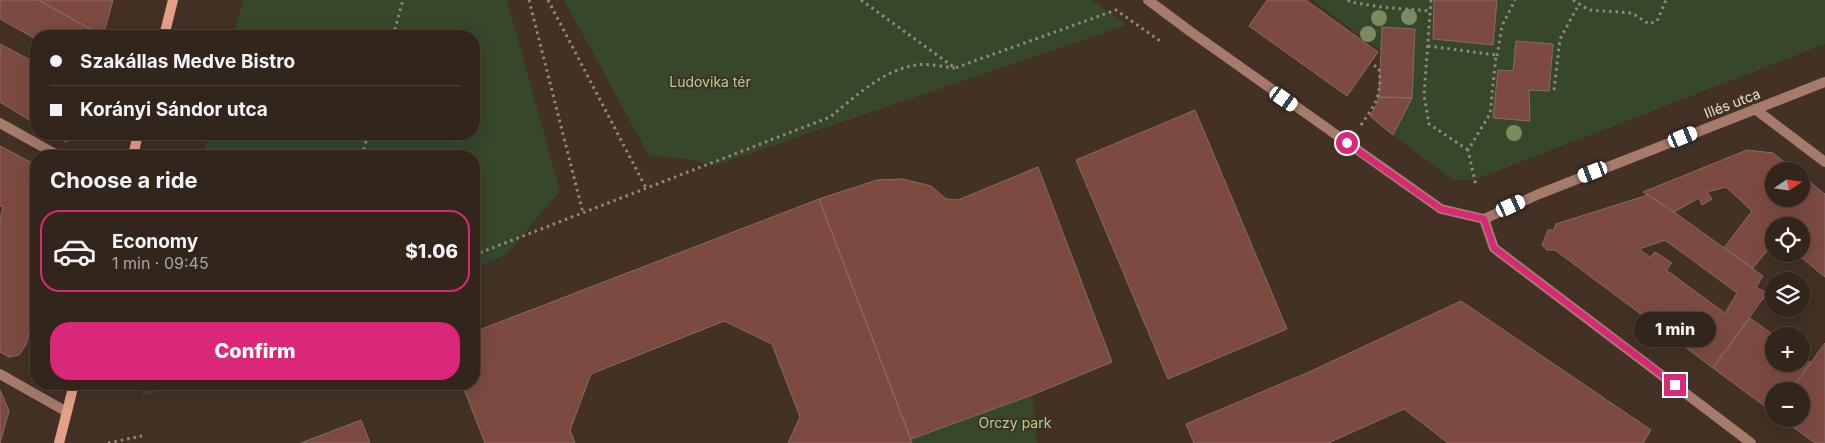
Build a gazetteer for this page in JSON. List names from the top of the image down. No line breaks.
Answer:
{"streets":{"street":["Illés utca"]},"parks":["Ludovika tér","Orczy park"],"north":"right","page":{"banner":["Szakállas Medve Bistro","Korányi Sándor utca"],"heading":"Choose a ride","map_buttons":["+","−"],"list":[{"name":"Economy","note":"1 min · 09:45","value":"$1.06"}],"bubble":"1 min","buttons":"Confirm"}}
